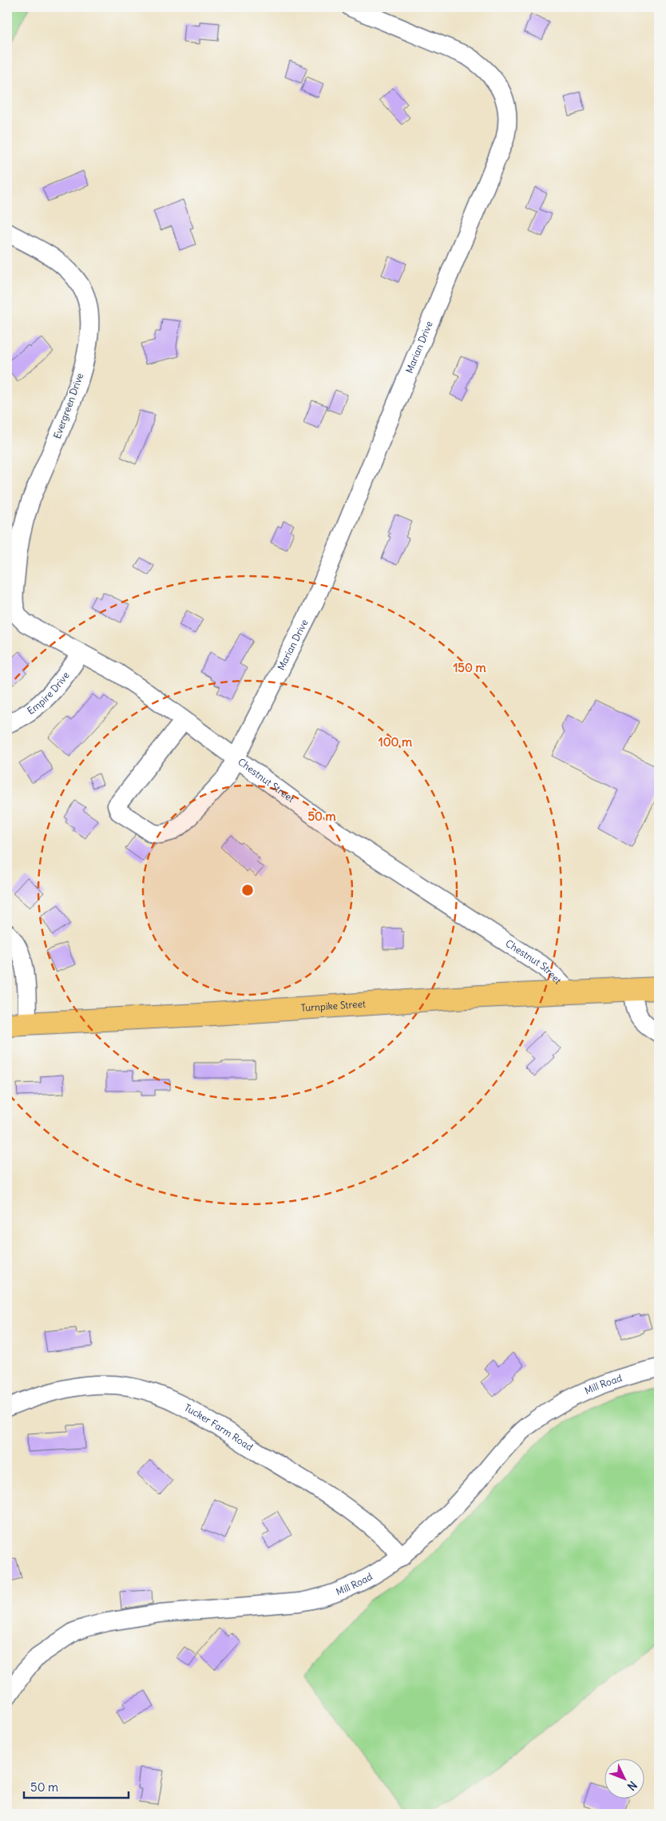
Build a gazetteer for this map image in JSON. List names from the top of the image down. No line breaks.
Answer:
{"streets":{"highway":["Turnpike Street"],"street":["Marian Drive","Evergreen Drive","Empire Drive","Chestnut Street","Mill Road","Tucker Farm Road"]},"crossings":[["Marian Drive","Chestnut Street"],["Evergreen Drive","Chestnut Street"],["Empire Drive","Chestnut Street"],["Chestnut Street","Turnpike Street"],["Mill Road","Tucker Farm Road"]],"scale_bar":"50 m","north":"bottom right","rings":["150 m","100 m","50 m"]}
